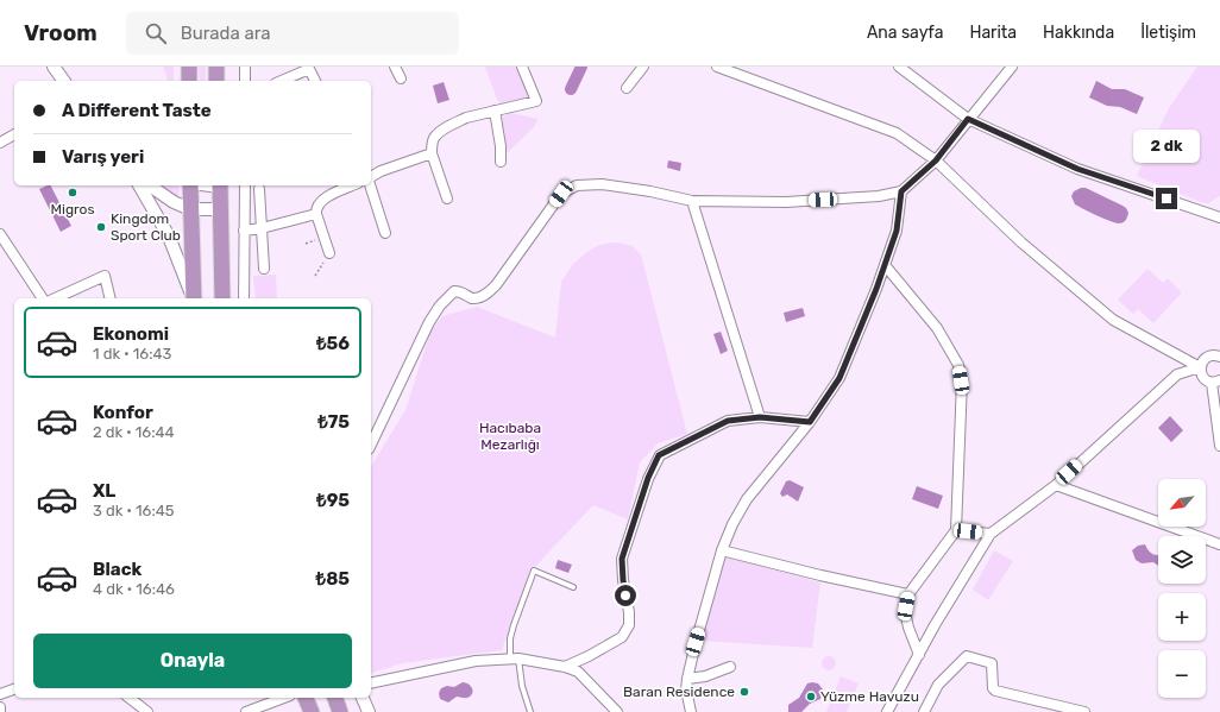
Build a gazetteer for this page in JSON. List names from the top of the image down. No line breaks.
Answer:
{"parks":["Hacıbaba Mezarlığı"],"places":["Migros","Kingdom Sport Club","Baran Residence","Yüzme Havuzu"],"north":"bottom left","page":{"header":"Vroom","search":"Burada ara","nav":["Ana sayfa","Harita","Hakkında","İletişim"],"banner":["A Different Taste","Varış yeri"],"bubble":"2 dk","list":[{"name":"Ekonomi","note":"1 dk · 16:43","value":"₺56"},{"name":"Konfor","note":"2 dk · 16:44","value":"₺75"},{"name":"XL","note":"3 dk · 16:45","value":"₺95"},{"name":"Black","note":"4 dk · 16:46","value":"₺85"}],"map_buttons":["+","−"],"buttons":"Onayla"}}
